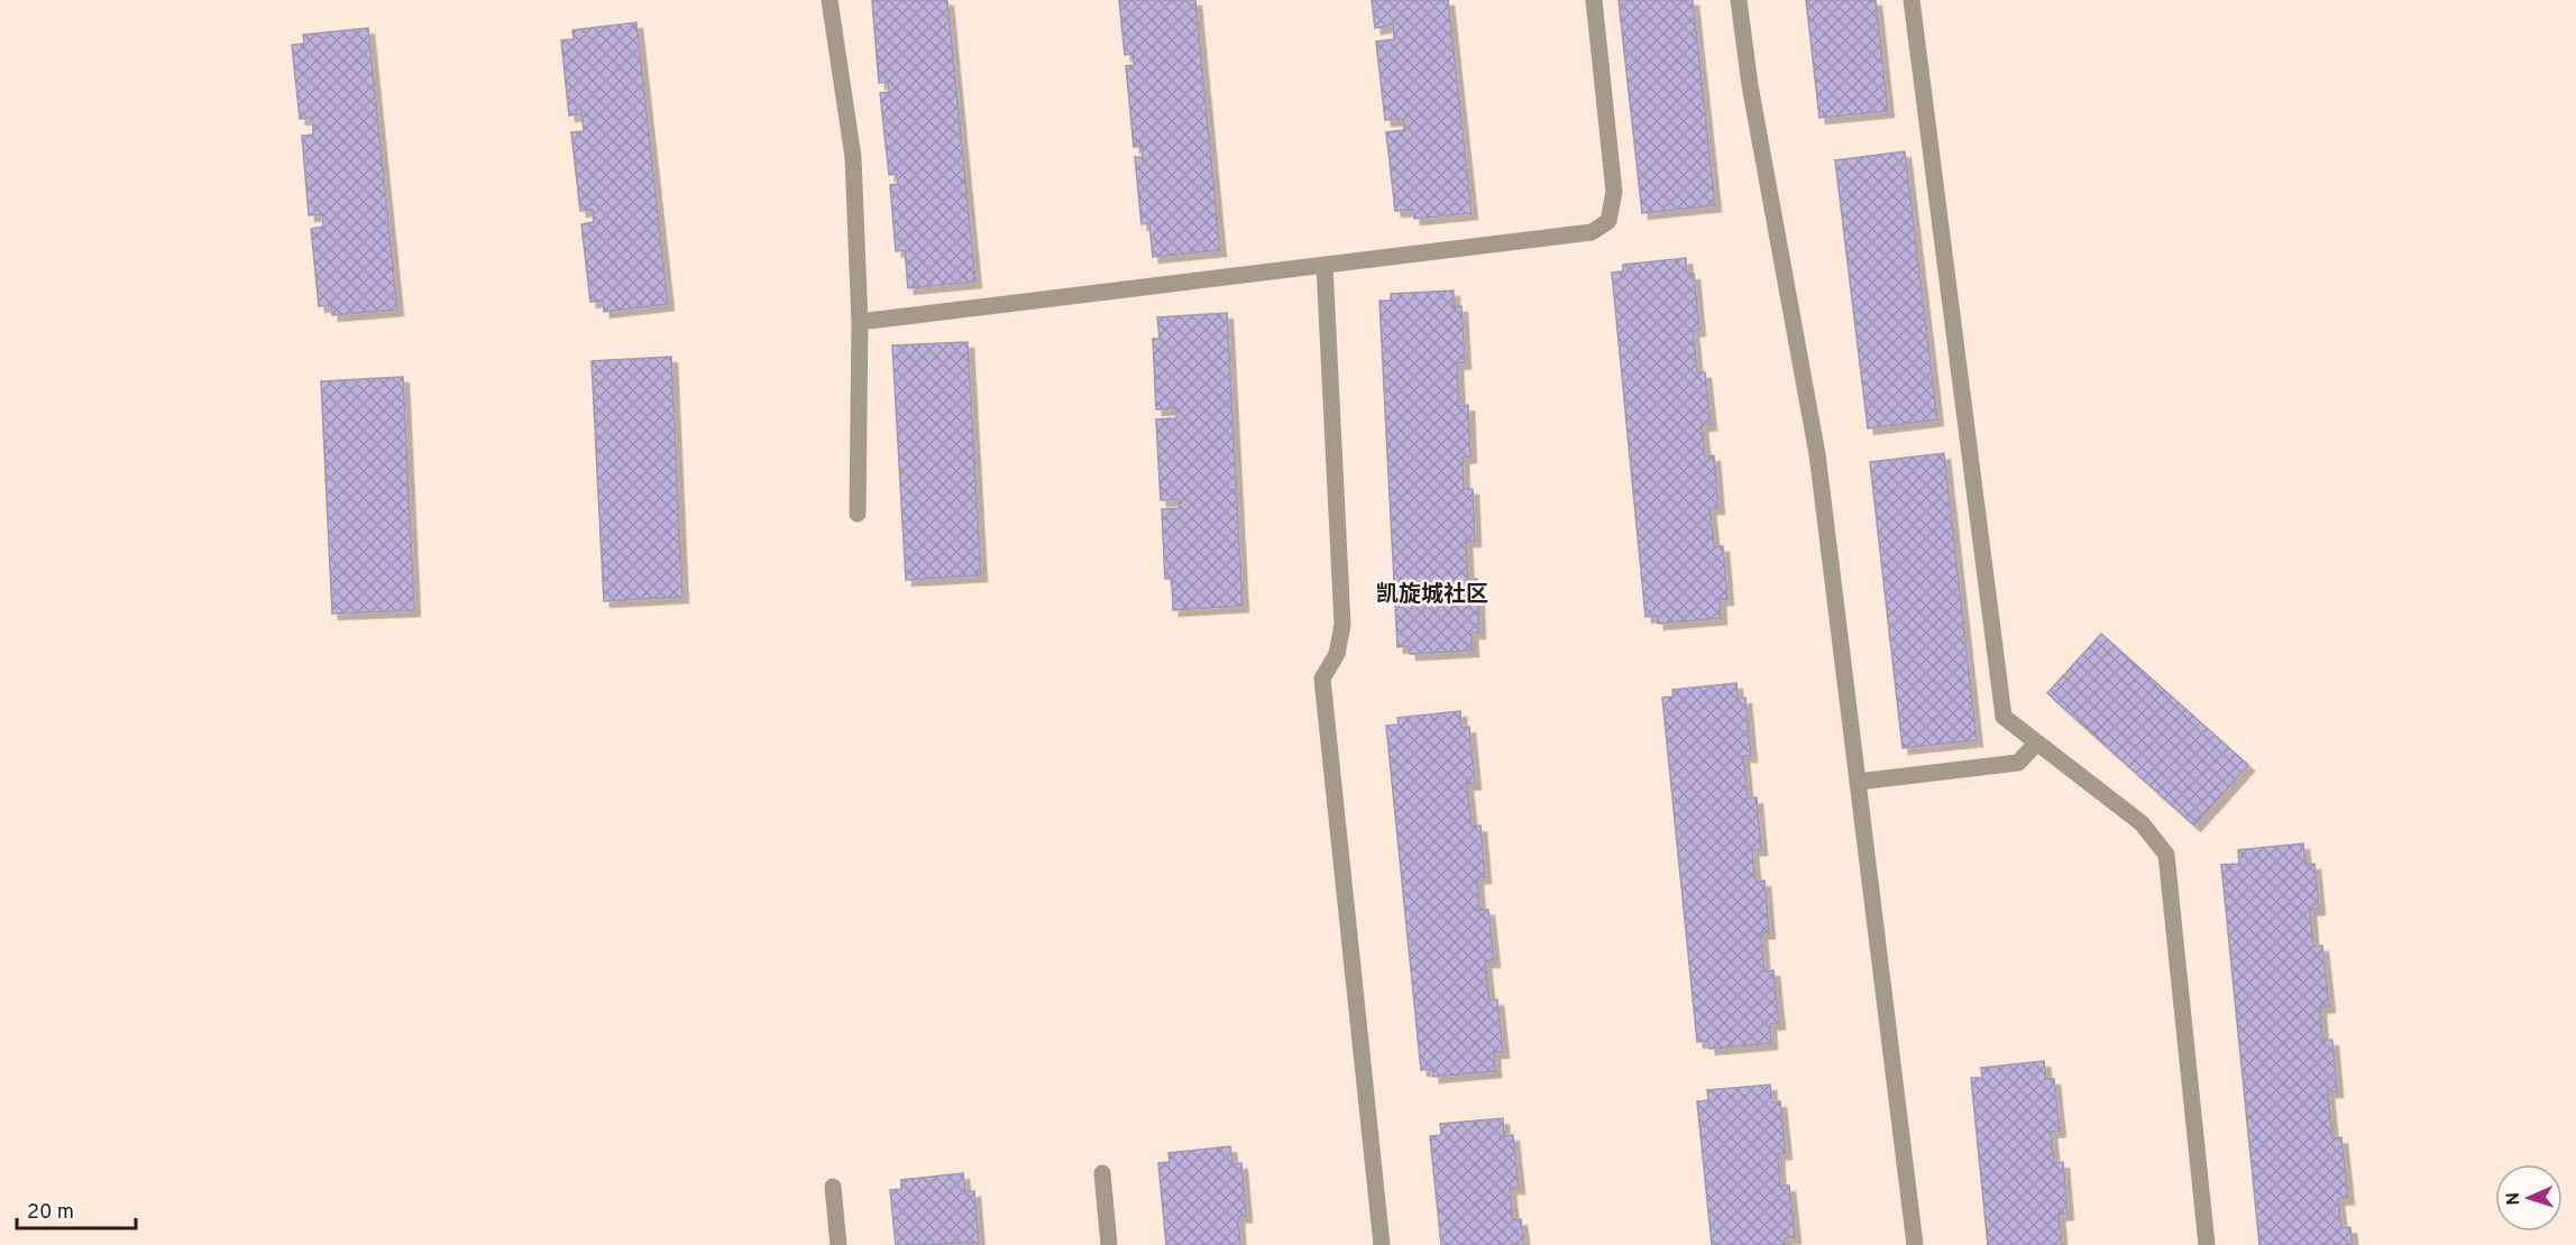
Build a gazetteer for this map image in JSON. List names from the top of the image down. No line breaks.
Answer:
{"districts":["凯旋城社区"],"scale_bar":"20 m","north":"left"}
